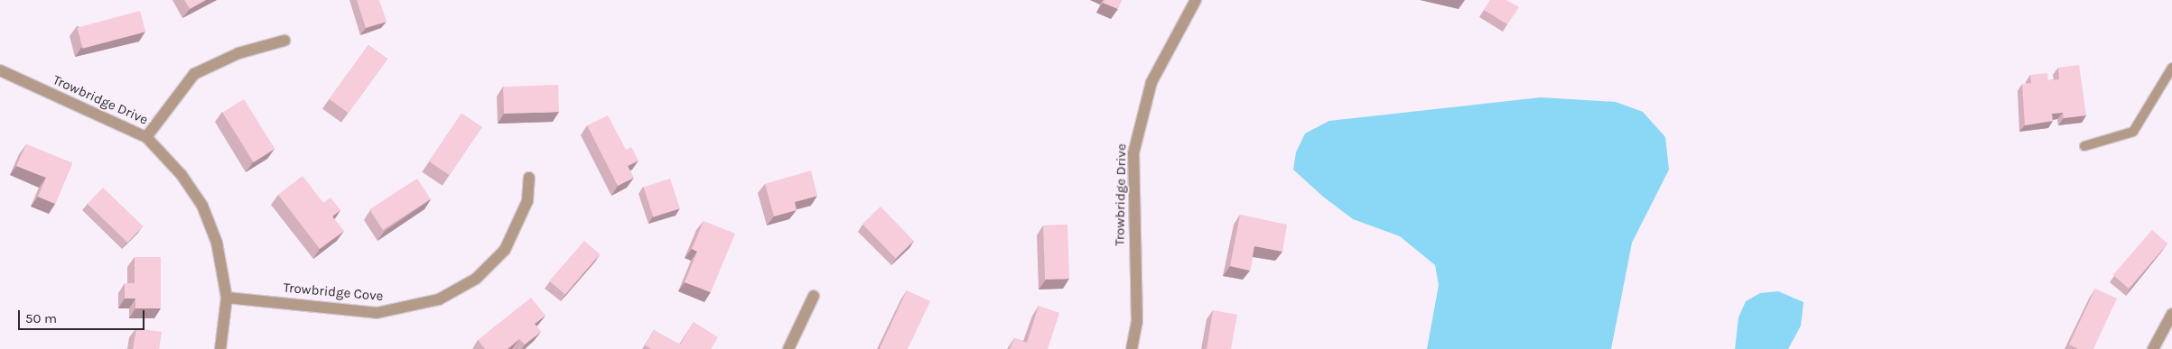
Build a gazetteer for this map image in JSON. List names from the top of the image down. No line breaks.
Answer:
{"streets":{"street":["Trowbridge Drive","Trowbridge Cove"]},"crossings":[["Trowbridge Drive","Trowbridge Cove"]],"scale_bar":"50 m"}
